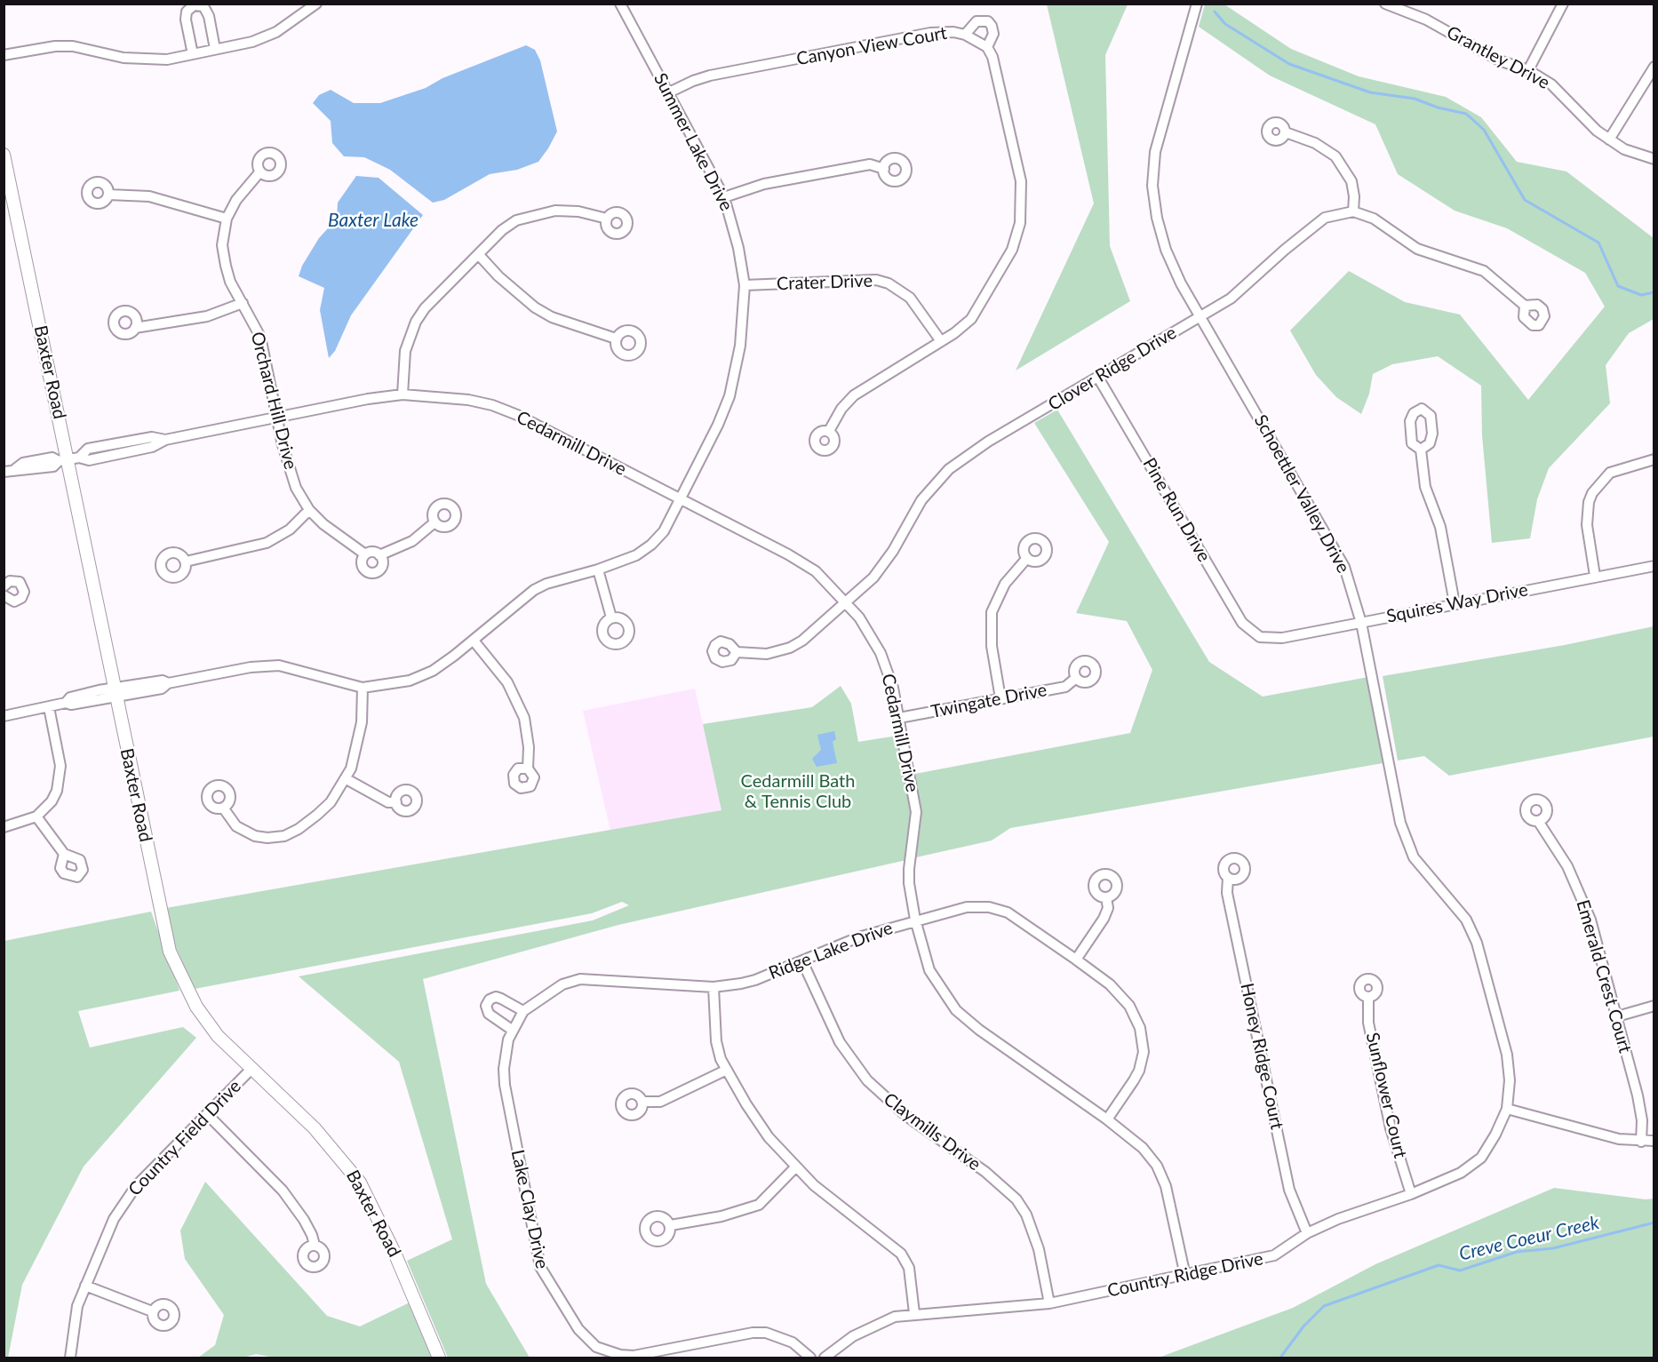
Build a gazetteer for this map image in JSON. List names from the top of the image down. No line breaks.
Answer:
{"streets":{"main road":["Baxter Road"],"street":["Canyon View Court","Grantley Drive","Summer Lake Drive","Crater Drive","Clover Ridge Drive","Orchard Hill Drive","Cedarmill Drive","Schoettler Valley Drive","Pine Run Drive","Squires Way Drive","Twingate Drive","Ridge Lake Drive","Emerald Crest Court","Honey Ridge Court","Sunflower Court","Claymills Drive","Country Field Drive","Lake Clay Drive","Country Ridge Drive"]},"crossings":[["Canyon View Court","Summer Lake Drive"],["Summer Lake Drive","Crater Drive"],["Summer Lake Drive","Cedarmill Drive"],["Clover Ridge Drive","Cedarmill Drive"],["Clover Ridge Drive","Schoettler Valley Drive"],["Clover Ridge Drive","Pine Run Drive"],["Baxter Road","Cedarmill Drive"],["Baxter Road","Country Field Drive"],["Orchard Hill Drive","Cedarmill Drive"],["Cedarmill Drive","Twingate Drive"],["Cedarmill Drive","Ridge Lake Drive"],["Cedarmill Drive","Country Ridge Drive"],["Schoettler Valley Drive","Squires Way Drive"],["Schoettler Valley Drive","Country Ridge Drive"],["Pine Run Drive","Squires Way Drive"],["Ridge Lake Drive","Claymills Drive"],["Ridge Lake Drive","Lake Clay Drive"],["Honey Ridge Court","Country Ridge Drive"],["Sunflower Court","Country Ridge Drive"],["Claymills Drive","Country Ridge Drive"]],"water":["Baxter Lake","Creve Coeur Creek"],"parks":["Cedarmill Bath & Tennis Club"]}
